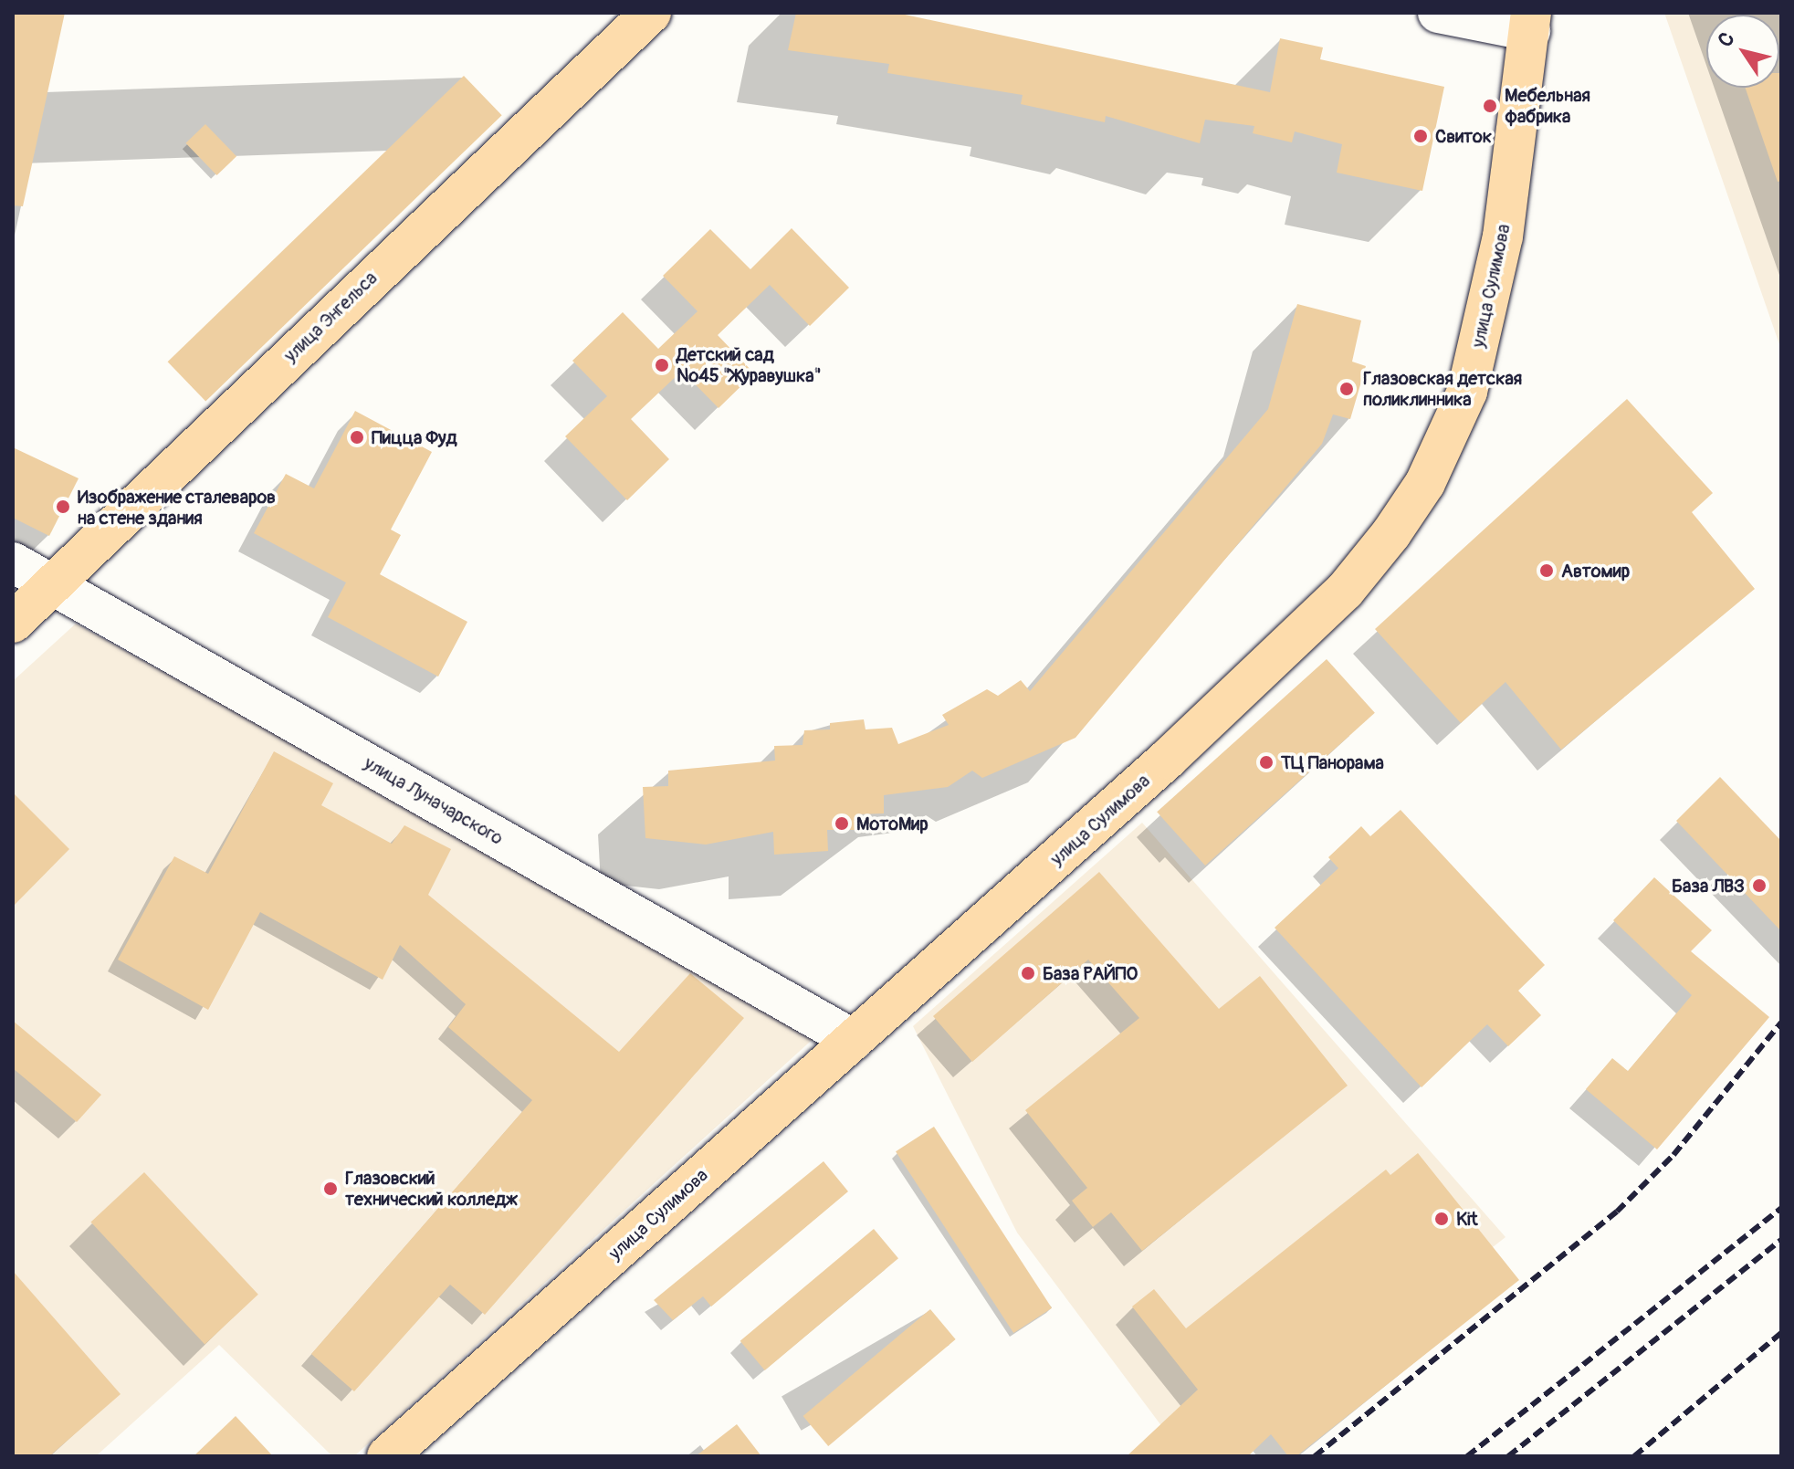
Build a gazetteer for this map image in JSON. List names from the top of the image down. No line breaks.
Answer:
{"streets":{"main road":["улица Сулимова","улица Энгельса"],"street":["улица Луначарского"]},"crossings":[["улица Сулимова","улица Луначарского"],["улица Энгельса","улица Луначарского"]],"places":["Мебельная фабрика","Свиток","Детский сад №45 \"Журавушка\"","Глазовская детская поликлинника","Пицца Фуд","Изображение сталеваров на стене здания","Автомир","ТЦ Панорама","МотоМир","База ЛВЗ","База РАЙПО","Глазовский технический колледж","Kit"],"north":"top left"}
